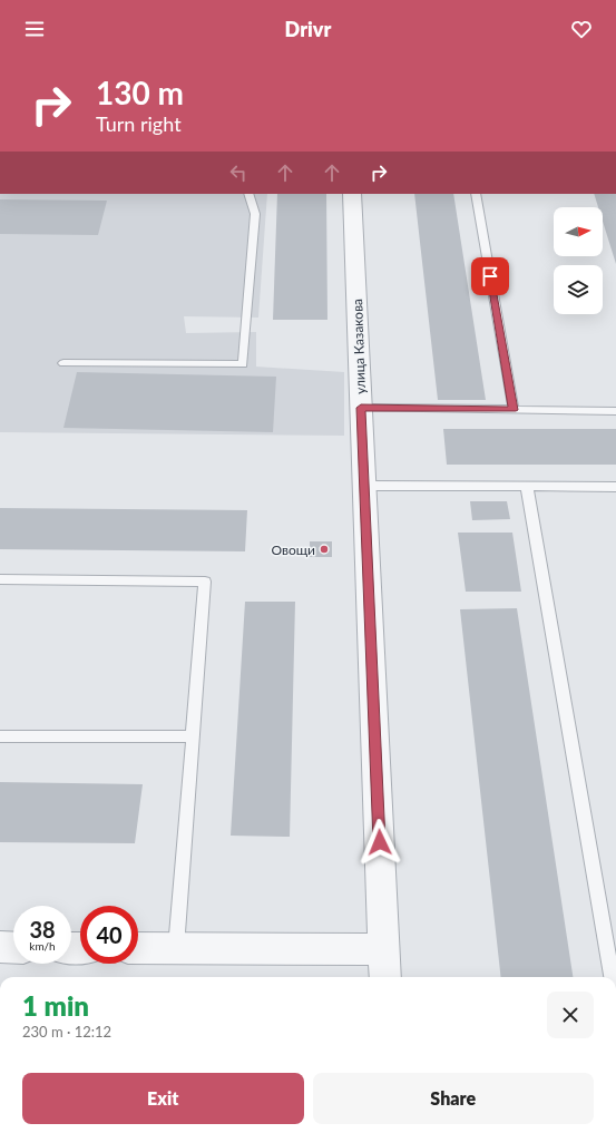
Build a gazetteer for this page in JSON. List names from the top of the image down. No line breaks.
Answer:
{"streets":{"street":["улица Казакова"]},"places":["Овощи"],"north":"right","page":{"header":"Drivr","turn":["130 m","Turn right"],"speed":"38 km/h","limit":"40","heading":["1 min","230 m · 12:12"],"buttons":["Exit","Share"]}}
